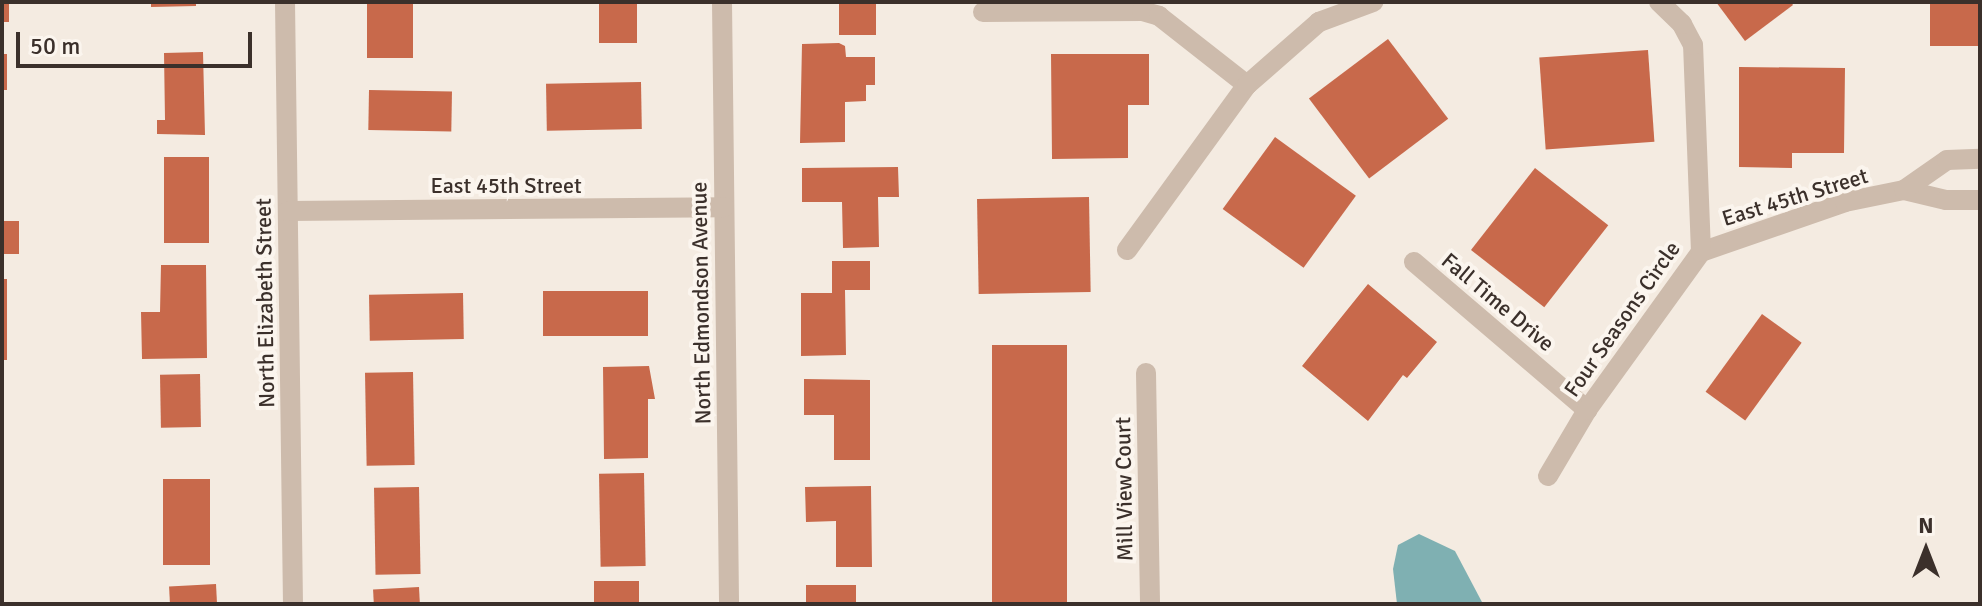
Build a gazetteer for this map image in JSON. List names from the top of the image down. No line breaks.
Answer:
{"streets":{"street":["East 45th Street","Fall Time Drive","North Elizabeth Street","North Edmondson Avenue","Four Seasons Circle","Mill View Court"]},"crossings":[["East 45th Street","North Elizabeth Street"],["East 45th Street","North Edmondson Avenue"],["East 45th Street","Four Seasons Circle"],["Fall Time Drive","Four Seasons Circle"]],"scale_bar":"50 m","north":"top"}
